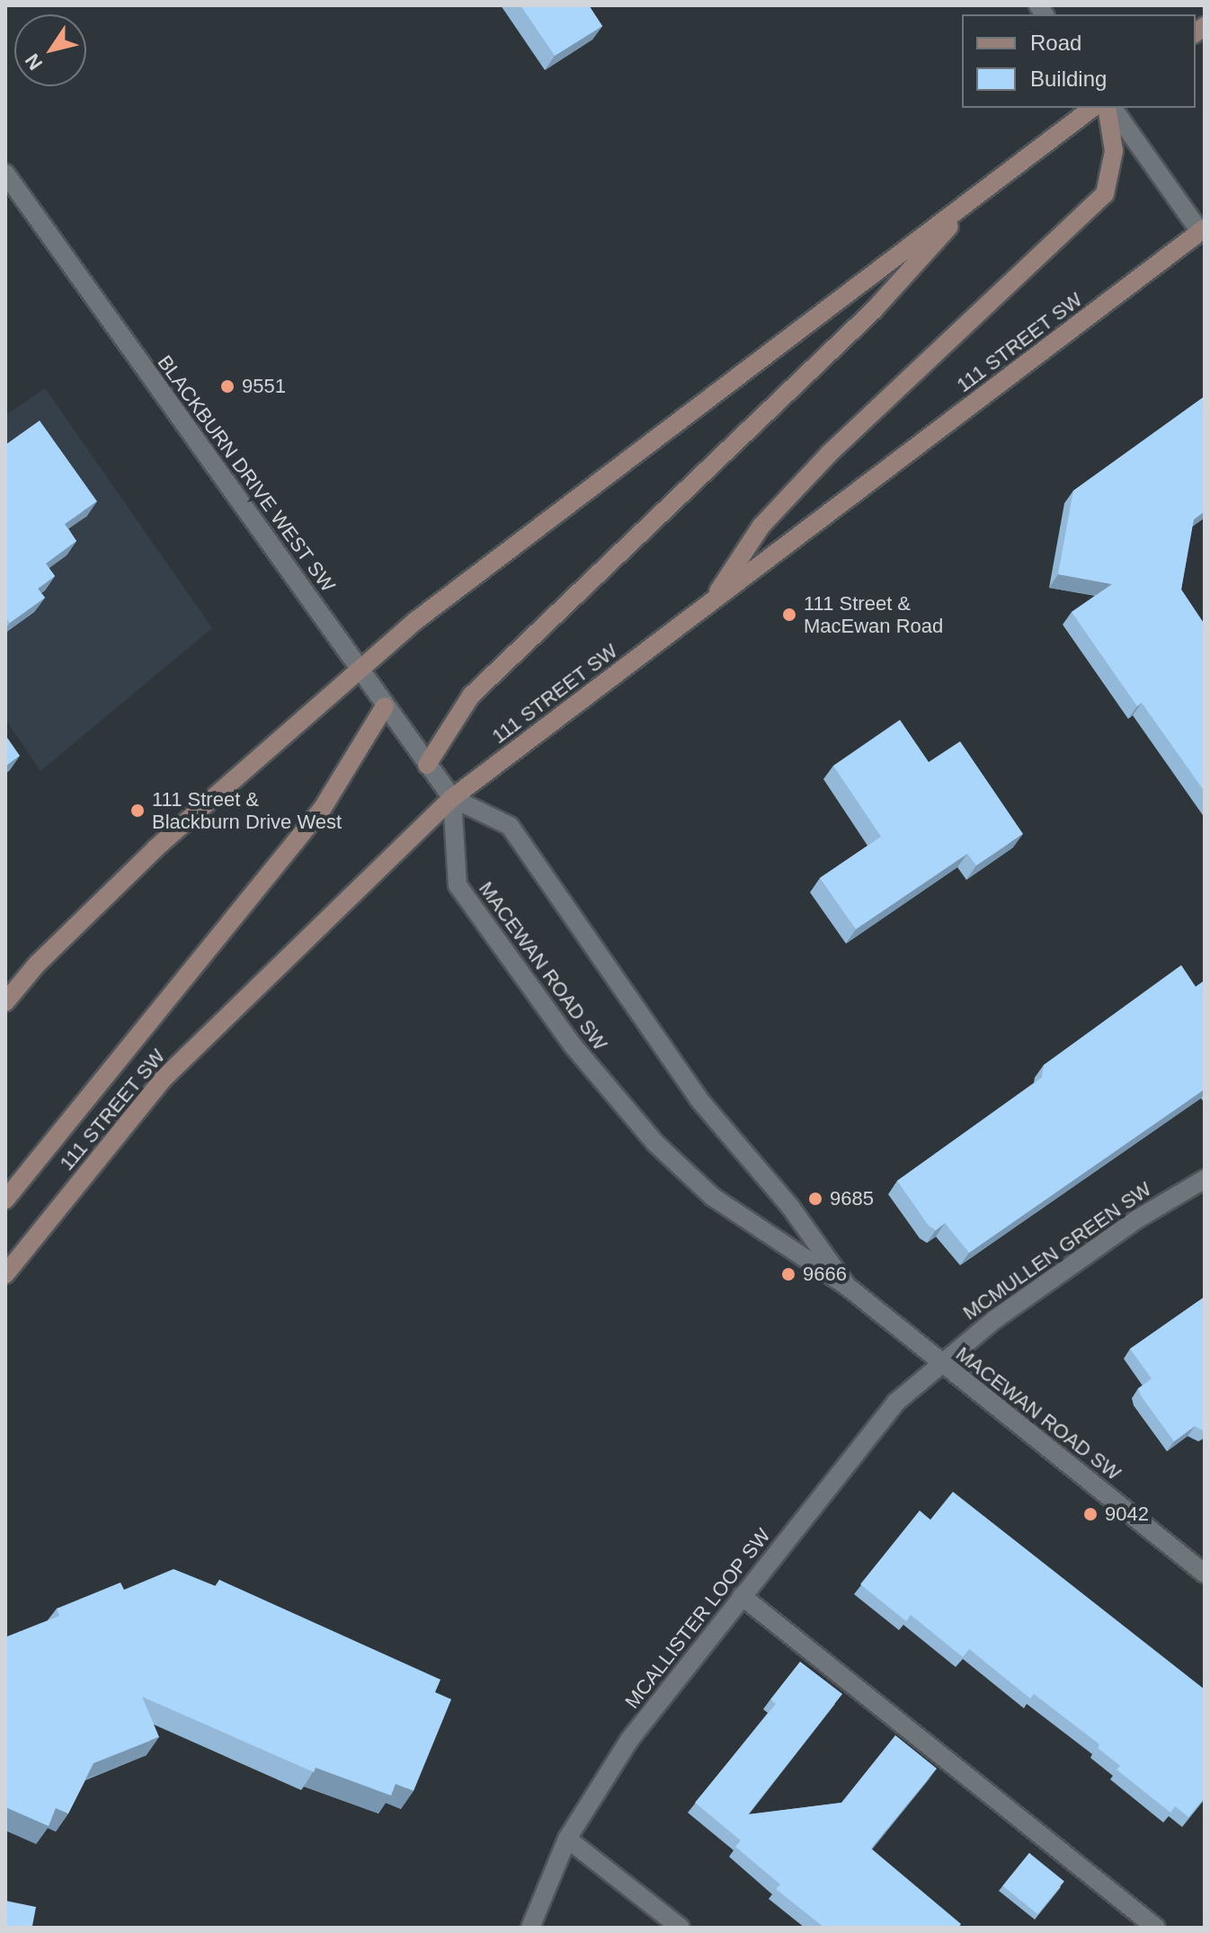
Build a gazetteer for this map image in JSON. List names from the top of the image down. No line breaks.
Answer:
{"streets":{"main road":["111 STREET SW"],"street":["BLACKBURN DRIVE WEST SW","MACEWAN ROAD SW","MCMULLEN GREEN SW","MCALLISTER LOOP SW"]},"crossings":[["111 STREET SW","BLACKBURN DRIVE WEST SW"],["111 STREET SW","MACEWAN ROAD SW"],["BLACKBURN DRIVE WEST SW","MACEWAN ROAD SW"],["MACEWAN ROAD SW","MCMULLEN GREEN SW"],["MACEWAN ROAD SW","MCALLISTER LOOP SW"],["MCMULLEN GREEN SW","MCALLISTER LOOP SW"]],"places":["9551","111 Street & MacEwan Road","111 Street & Blackburn Drive West","9685","9666","9042"],"legend":["Road","Building"],"north":"bottom left"}
